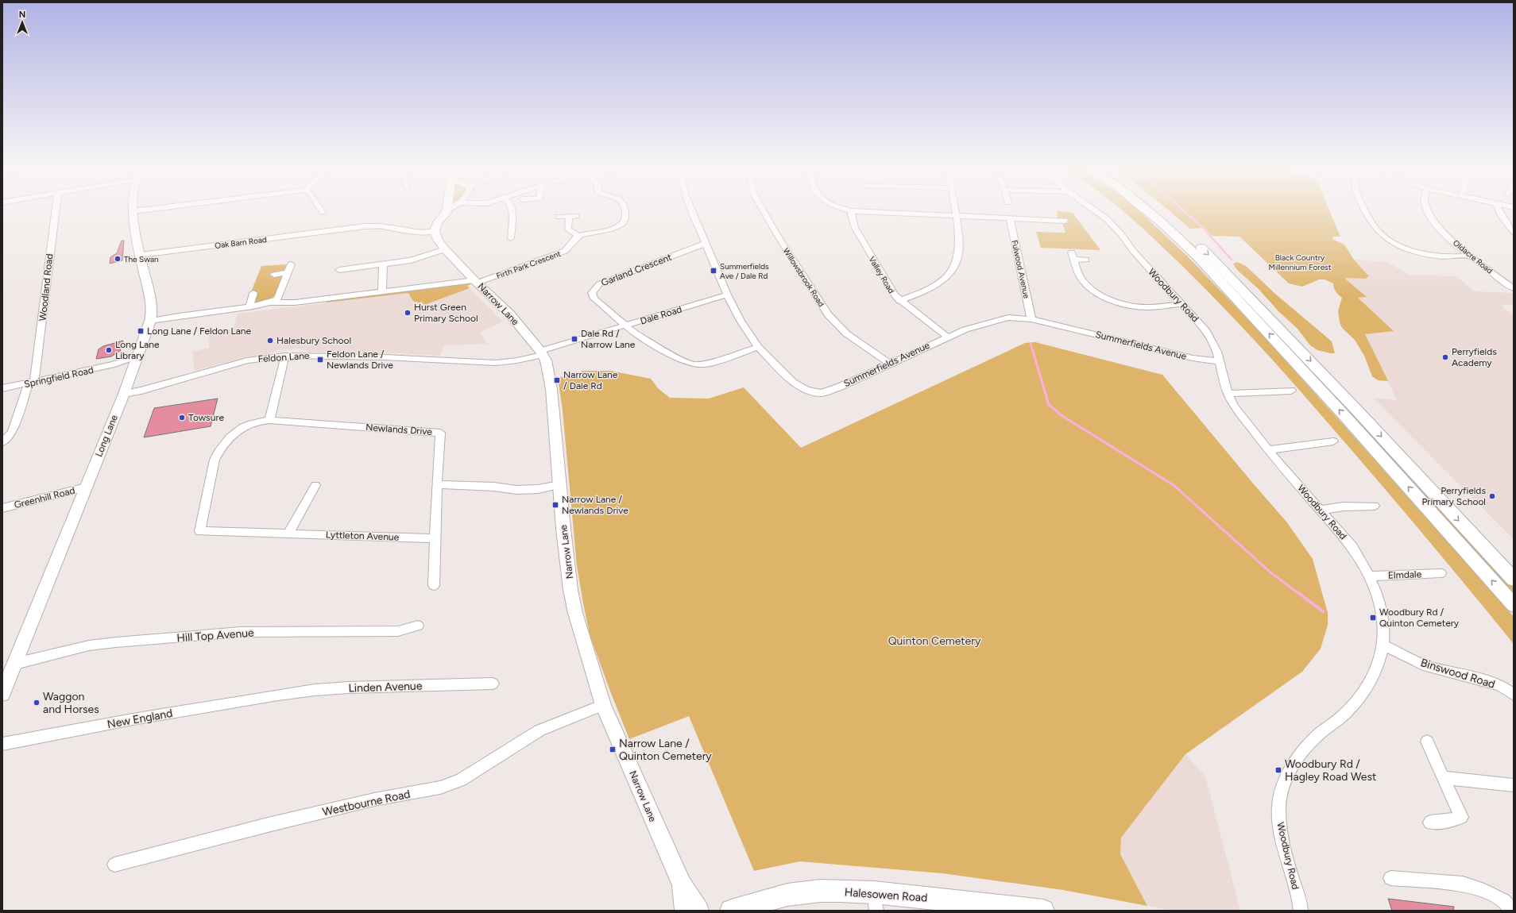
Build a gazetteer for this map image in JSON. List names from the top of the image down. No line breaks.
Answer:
{"streets":{"highway":["Halesowen Road"],"main road":["Narrow Lane","Long Lane"],"street":["Oak Barn Road","Oldacre Road","Firth Park Crescent","Fulwood Avenue","Garland Crescent","Valley Road","Willowsbrook Road","Woodland Road","Woodbury Road","Dale Road","Summerfields Avenue","Feldon Lane","Springfield Road","Newlands Drive","Greenhill Road","Lyttleton Avenue","Elmdale","Hill Top Avenue","Binswood Road","Linden Avenue","New England","Westbourne Road"]},"crossings":[["Oak Barn Road","Narrow Lane"],["Oak Barn Road","Long Lane"],["Firth Park Crescent","Narrow Lane"],["Firth Park Crescent","Long Lane"],["Fulwood Avenue","Summerfields Avenue"],["Garland Crescent","Dale Road"],["Garland Crescent","Summerfields Avenue"],["Valley Road","Summerfields Avenue"],["Willowsbrook Road","Summerfields Avenue"],["Woodland Road","Springfield Road"],["Woodbury Road","Summerfields Avenue"],["Woodbury Road","Elmdale"],["Woodbury Road","Binswood Road"],["Narrow Lane","Dale Road"],["Narrow Lane","Feldon Lane"],["Narrow Lane","Westbourne Road"],["Dale Road","Summerfields Avenue"],["Dale Road","Feldon Lane"],["Feldon Lane","Long Lane"],["Springfield Road","Long Lane"],["Newlands Drive","Lyttleton Avenue"],["Long Lane","Greenhill Road"],["Long Lane","Hill Top Avenue"],["Linden Avenue","New England"]],"parks":["Black Country Millennium Forest","Quinton Cemetery"],"places":{"other":["The Swan","Hurst Green Primary School","Halesbury School","Long Lane Library","Perryfields Academy","Towsure","Perryfields Primary School","Waggon and Horses"],"transit":["Summerfields Ave / Dale Rd","Long Lane / Feldon Lane","Dale Rd / Narrow Lane","Feldon Lane / Newlands Drive","Narrow Lane / Dale Rd","Narrow Lane / Newlands Drive","Woodbury Rd / Quinton Cemetery","Narrow Lane / Quinton Cemetery","Woodbury Rd / Hagley Road West"]},"north":"top"}
